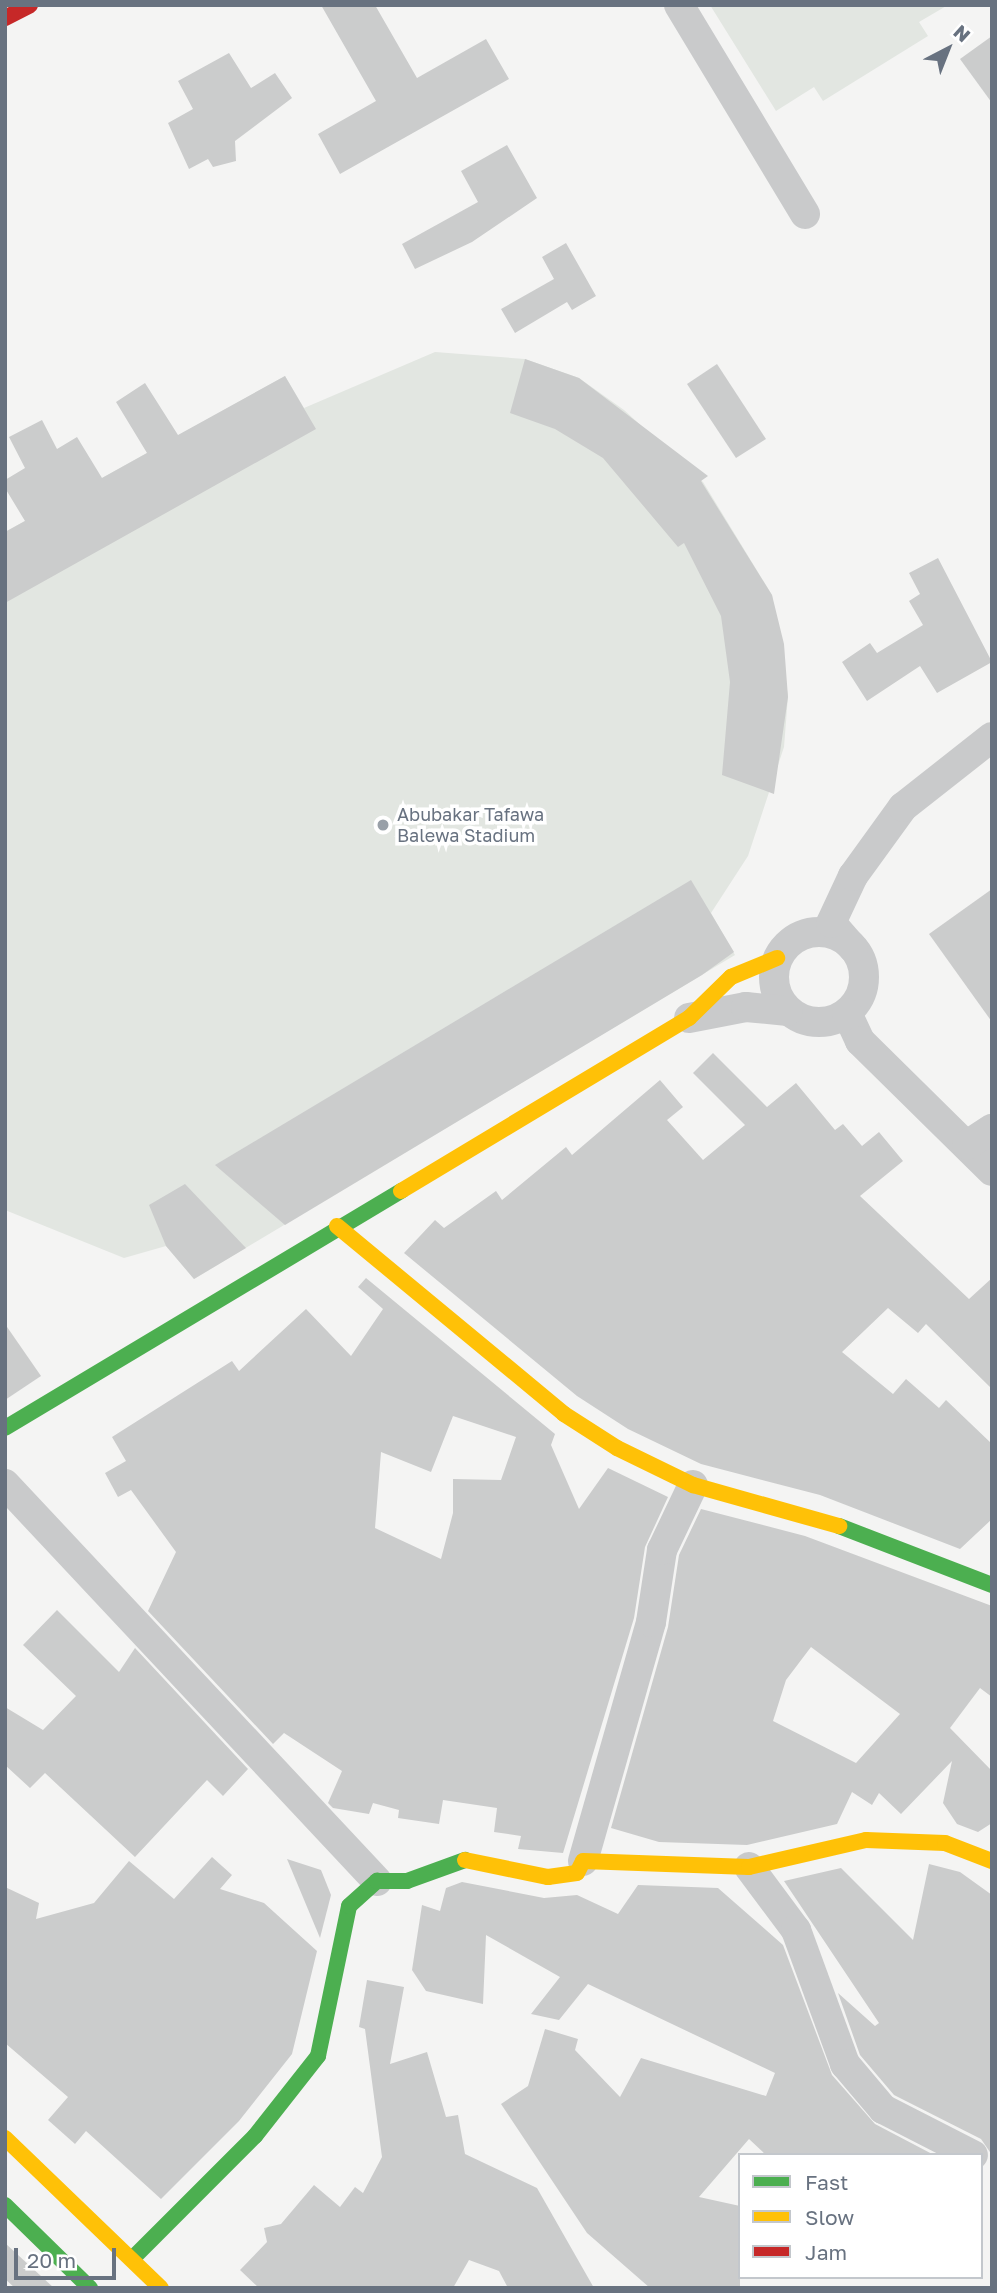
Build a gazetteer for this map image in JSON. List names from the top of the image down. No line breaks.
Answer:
{"places":["Abubakar Tafawa Balewa Stadium"],"legend":["Fast","Slow","Jam"],"scale_bar":"20 m","north":"top right"}
